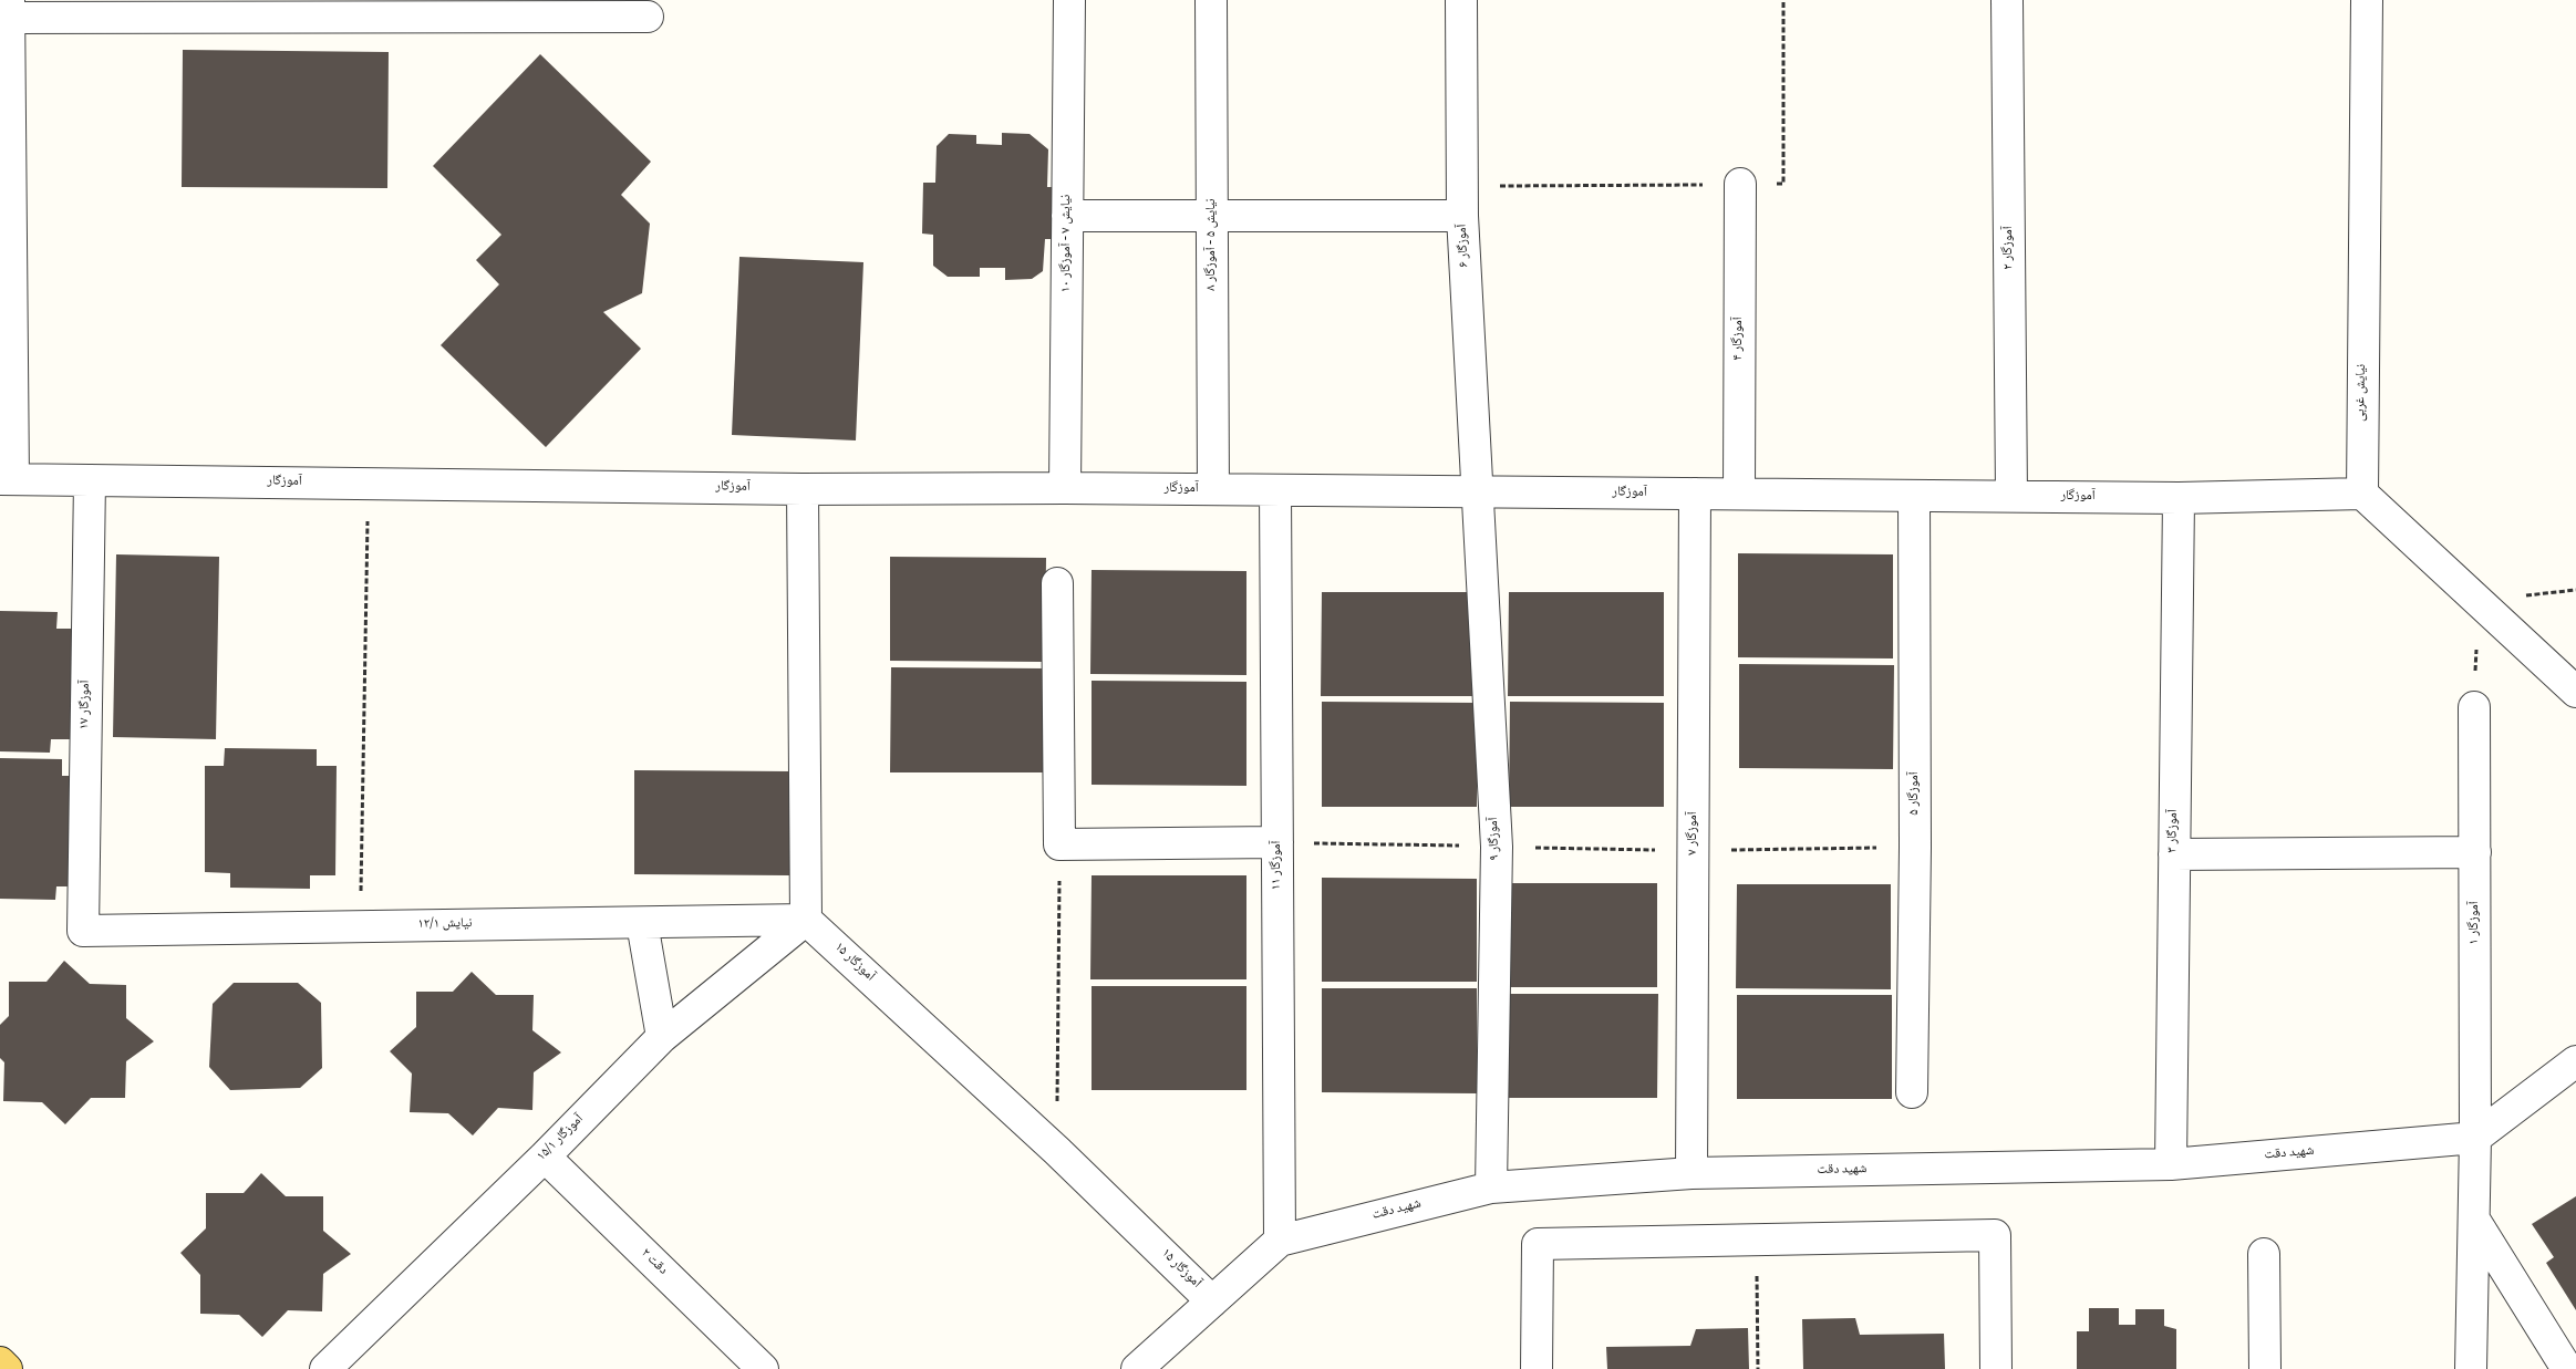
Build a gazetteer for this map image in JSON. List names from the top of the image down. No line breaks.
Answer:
{"streets":{"street":["نیایش ۷ - آموزگار ۱۰","نیایش ۵ - آموزگار ۸","آموزگار ۶","آموزگار ۲","آموزگار ۴","نیایش غربی","آموزگار","آموزگار ۱۷","آموزگار ۵","آموزگار ۳","آموزگار ۷","آموزگار ۹","آموزگار ۱۱","آموزگار ۱","نیایش ۱۲/۱","آموزگار ۱۵","آموزگار ۱۵/۱","شهید دقت","دقت ۲"]},"crossings":[["نیایش ۷ - آموزگار ۱۰","آموزگار"],["نیایش ۵ - آموزگار ۸","آموزگار"],["آموزگار ۶","آموزگار"],["آموزگار ۶","آموزگار ۹"],["آموزگار ۲","آموزگار"],["آموزگار ۴","آموزگار"],["نیایش غربی","آموزگار"],["آموزگار","آموزگار ۱۷"],["آموزگار","آموزگار ۵"],["آموزگار","آموزگار ۳"],["آموزگار","آموزگار ۷"],["آموزگار","آموزگار ۹"],["آموزگار","آموزگار ۱۱"],["آموزگار ۱۷","نیایش ۱۲/۱"],["آموزگار ۳","شهید دقت"],["آموزگار ۷","شهید دقت"],["آموزگار ۹","شهید دقت"],["آموزگار ۱۱","شهید دقت"],["آموزگار ۱","شهید دقت"],["نیایش ۱۲/۱","آموزگار ۱۵"],["نیایش ۱۲/۱","آموزگار ۱۵/۱"],["آموزگار ۱۵","آموزگار ۱۵/۱"],["آموزگار ۱۵","شهید دقت"],["آموزگار ۱۵/۱","دقت ۲"]]}
